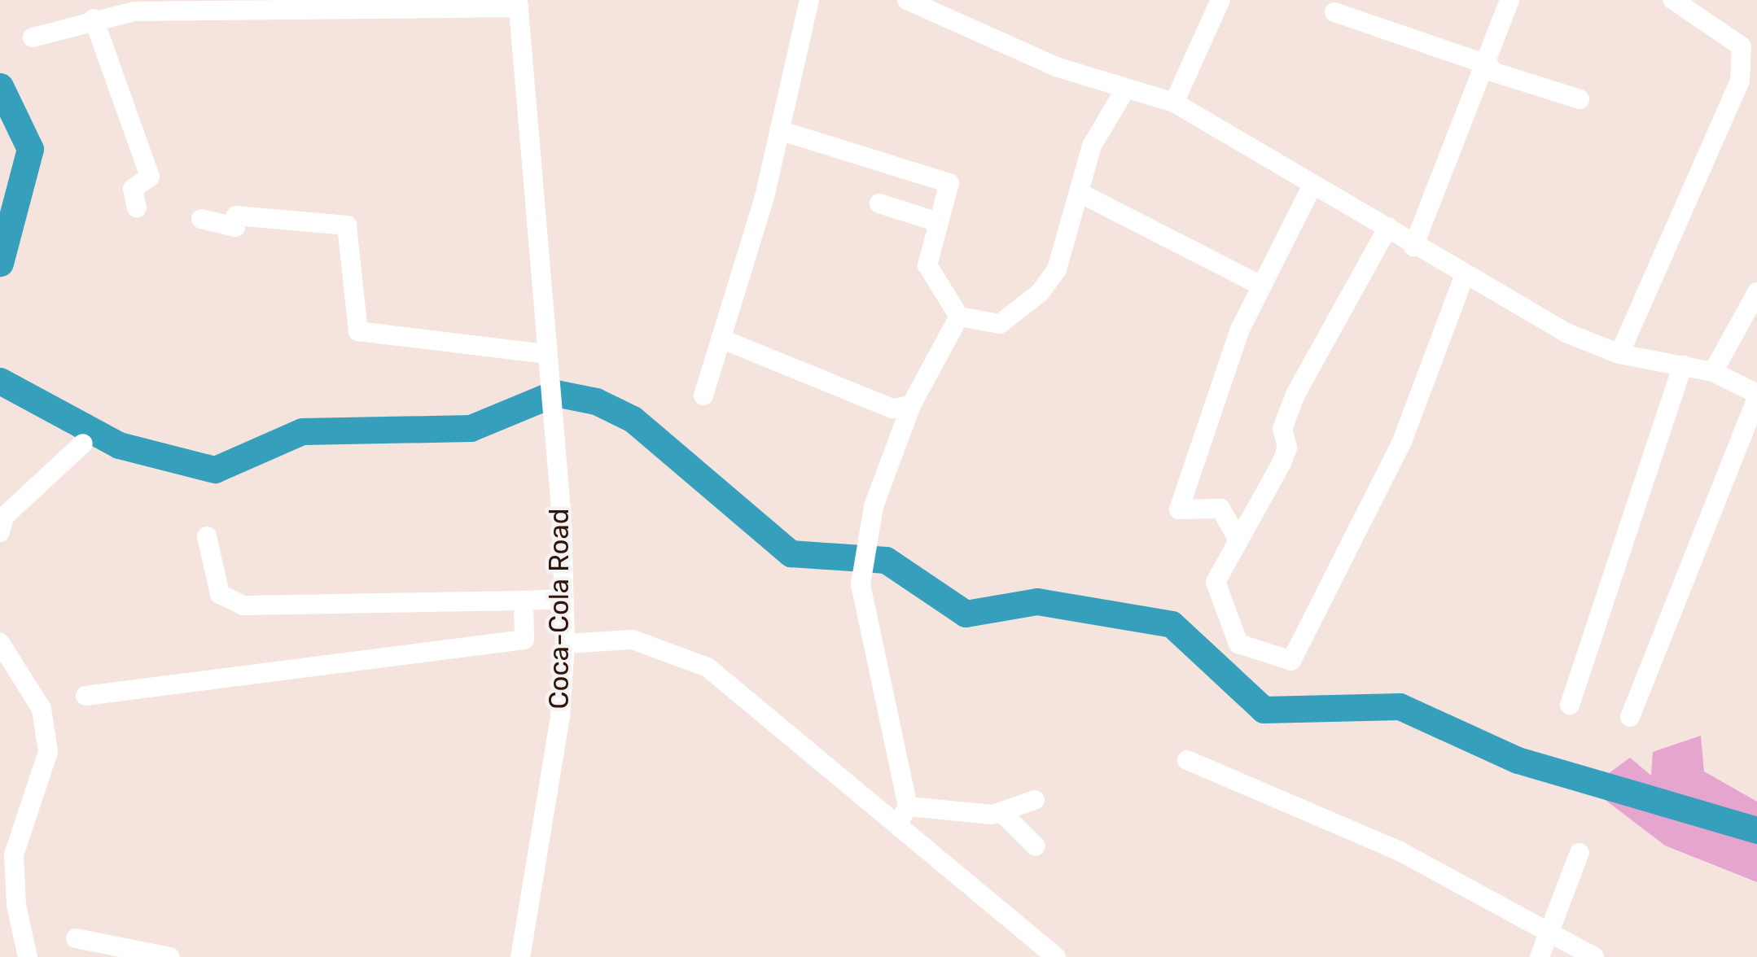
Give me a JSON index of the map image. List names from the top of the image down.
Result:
{
  "streets": {
    "street": ["Coca-Cola Road"]
  }
}
